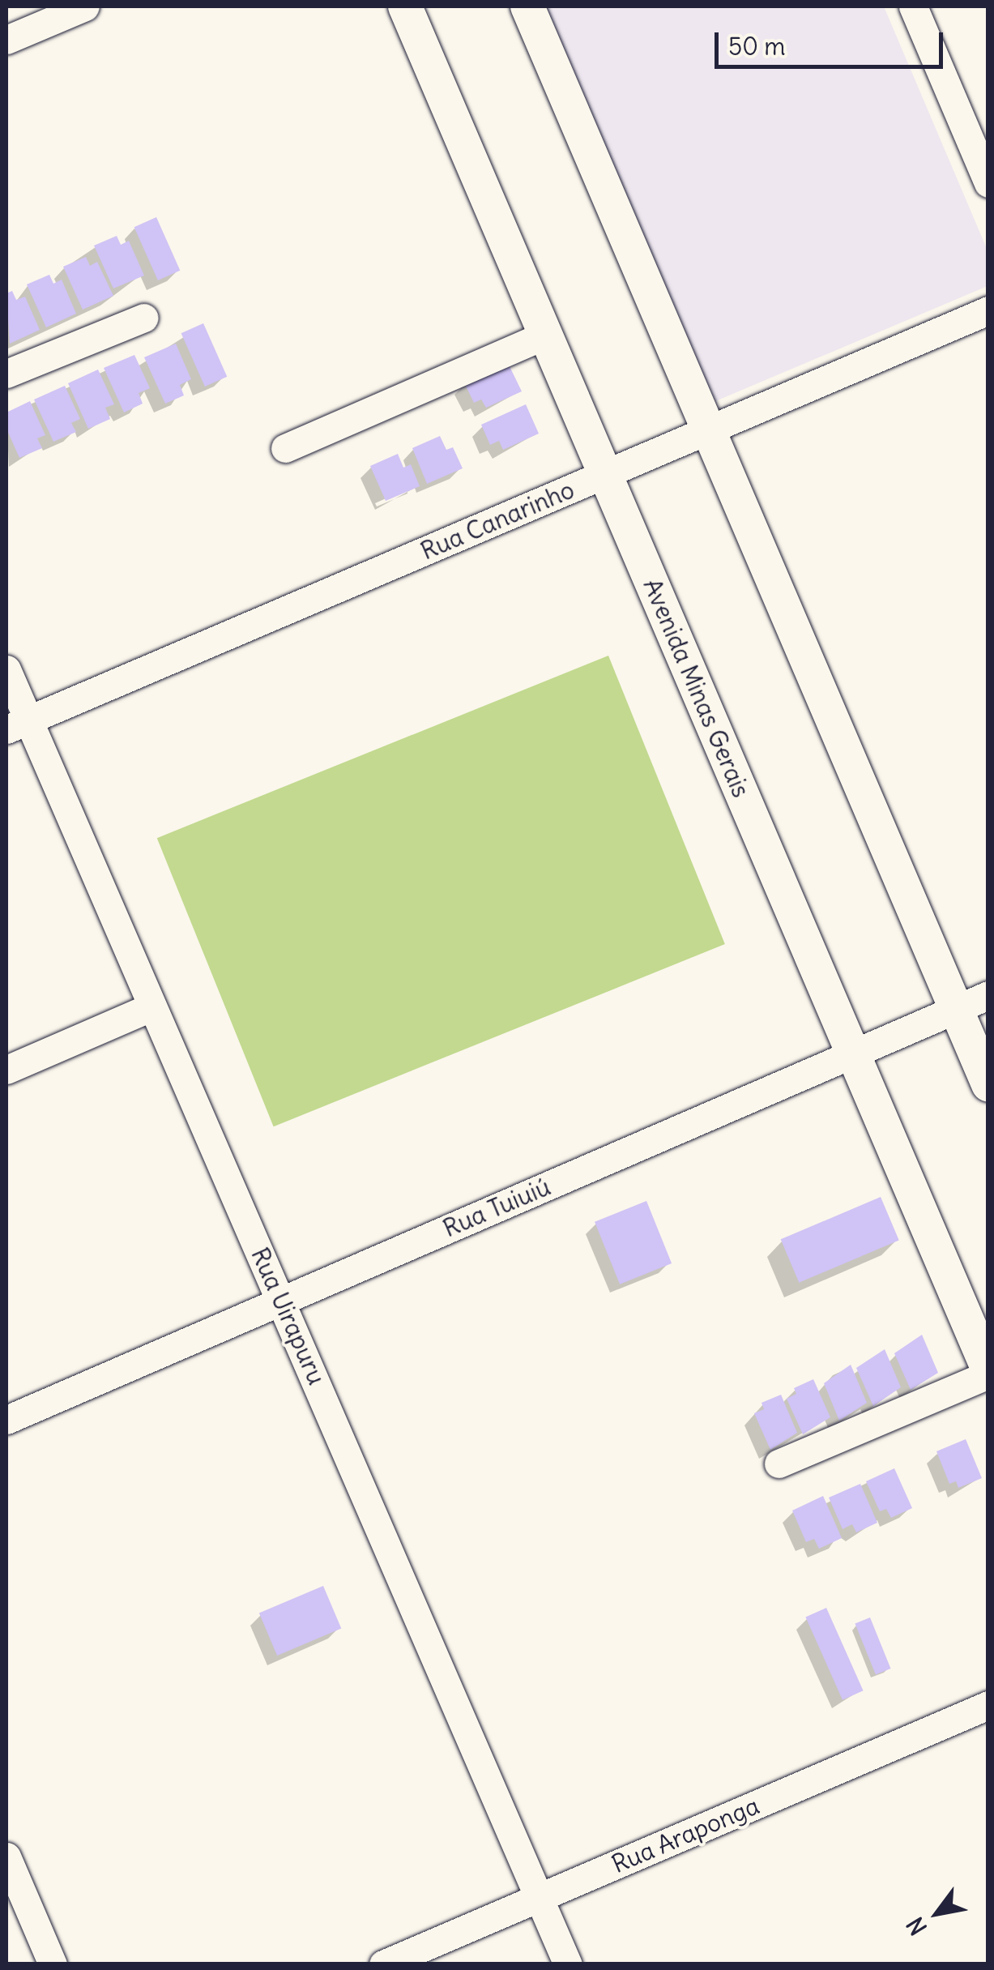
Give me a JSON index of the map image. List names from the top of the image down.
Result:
{
  "streets": {
    "street": [
      "Rua Canarinho",
      "Avenida Minas Gerais",
      "Rua Tuiuiú",
      "Rua Uirapuru",
      "Rua Araponga"
    ]
  },
  "crossings": [
    ["Rua Canarinho", "Avenida Minas Gerais"],
    ["Rua Canarinho", "Rua Uirapuru"],
    ["Avenida Minas Gerais", "Rua Tuiuiú"],
    ["Rua Tuiuiú", "Rua Uirapuru"],
    ["Rua Uirapuru", "Rua Araponga"]
  ],
  "scale_bar": "50 m",
  "north": "bottom left"
}
